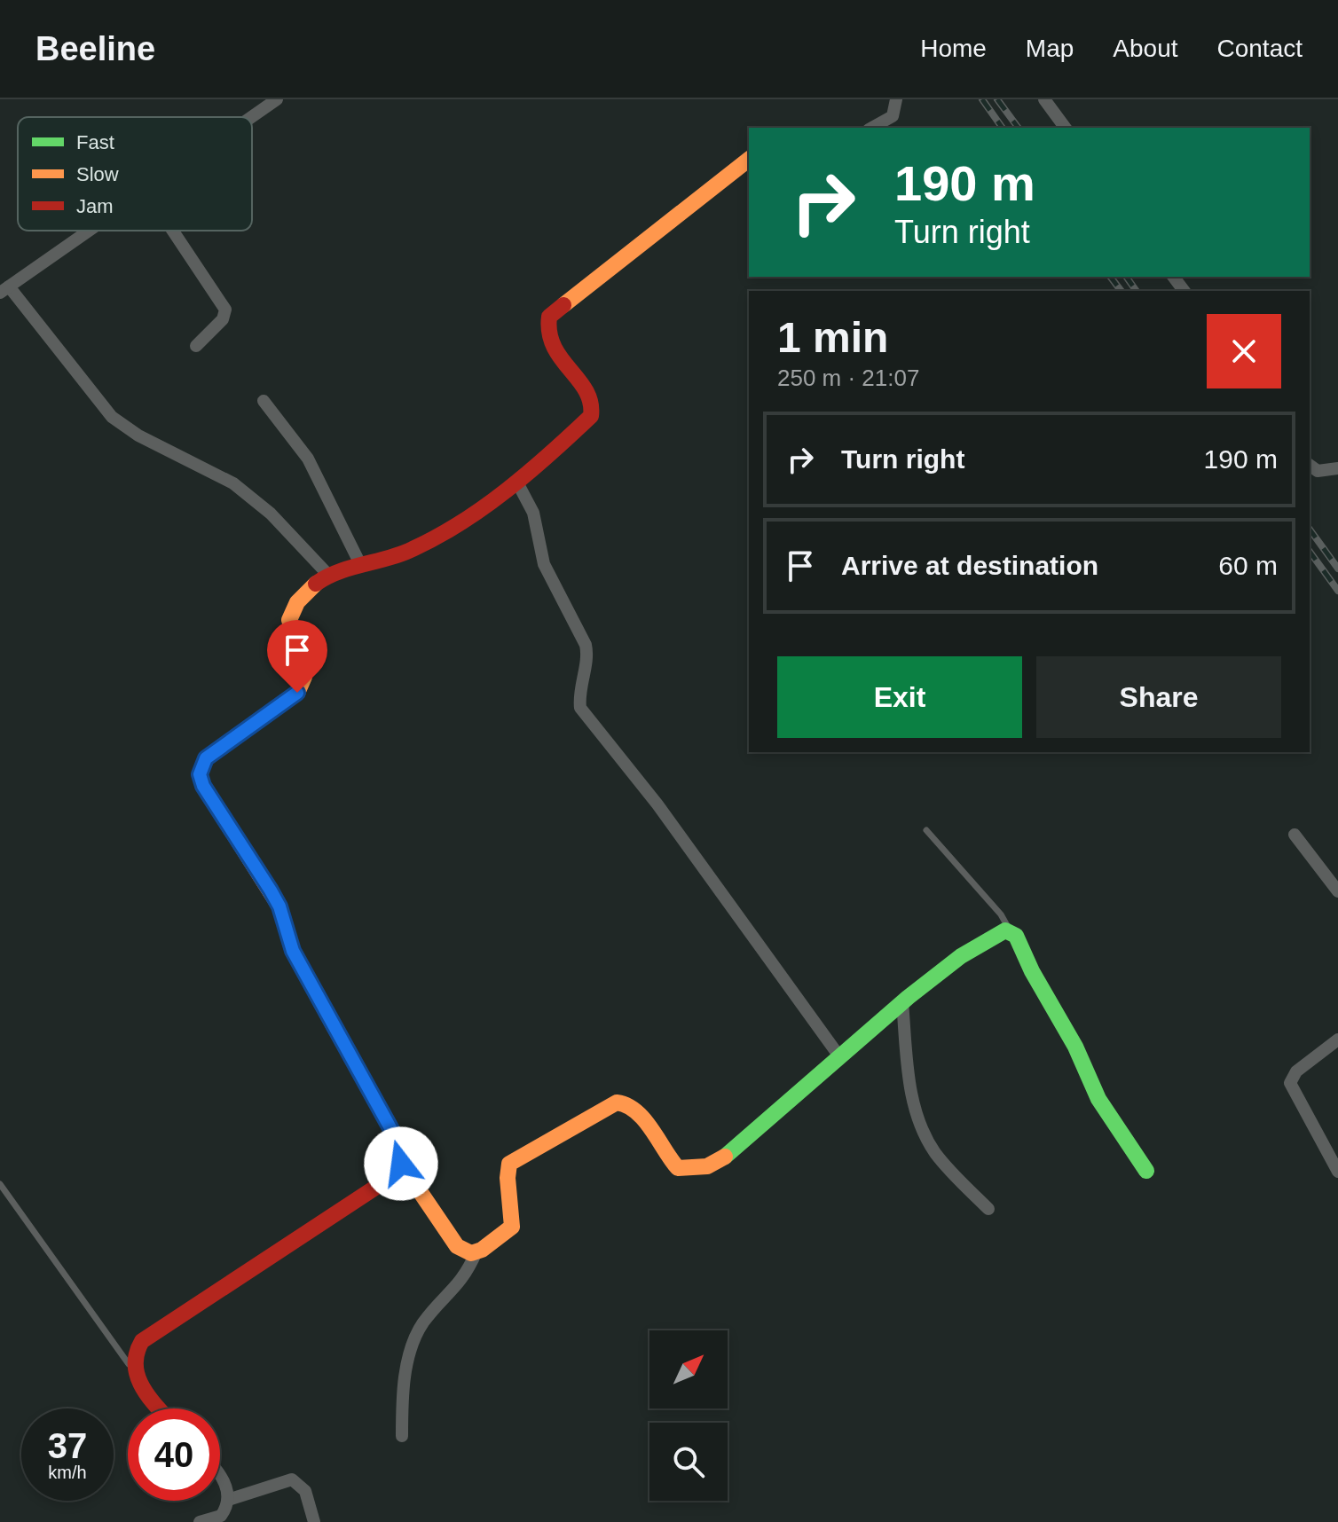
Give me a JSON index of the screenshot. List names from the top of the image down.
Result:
{
  "legend": ["Fast", "Slow", "Jam"],
  "north": "top right",
  "page": {
    "header": "Beeline",
    "nav": [
      "Home",
      "Map",
      "About",
      "Contact"
    ],
    "turn": ["190 m", "Turn right"],
    "heading": ["1 min", "250 m · 21:07"],
    "list": [
      {
        "name": "Turn right",
        "value": "190 m"
      },
      {
        "name": "Arrive at destination",
        "value": "60 m"
      }
    ],
    "buttons": ["Exit", "Share"],
    "speed": "37 km/h",
    "limit": "40"
  }
}
